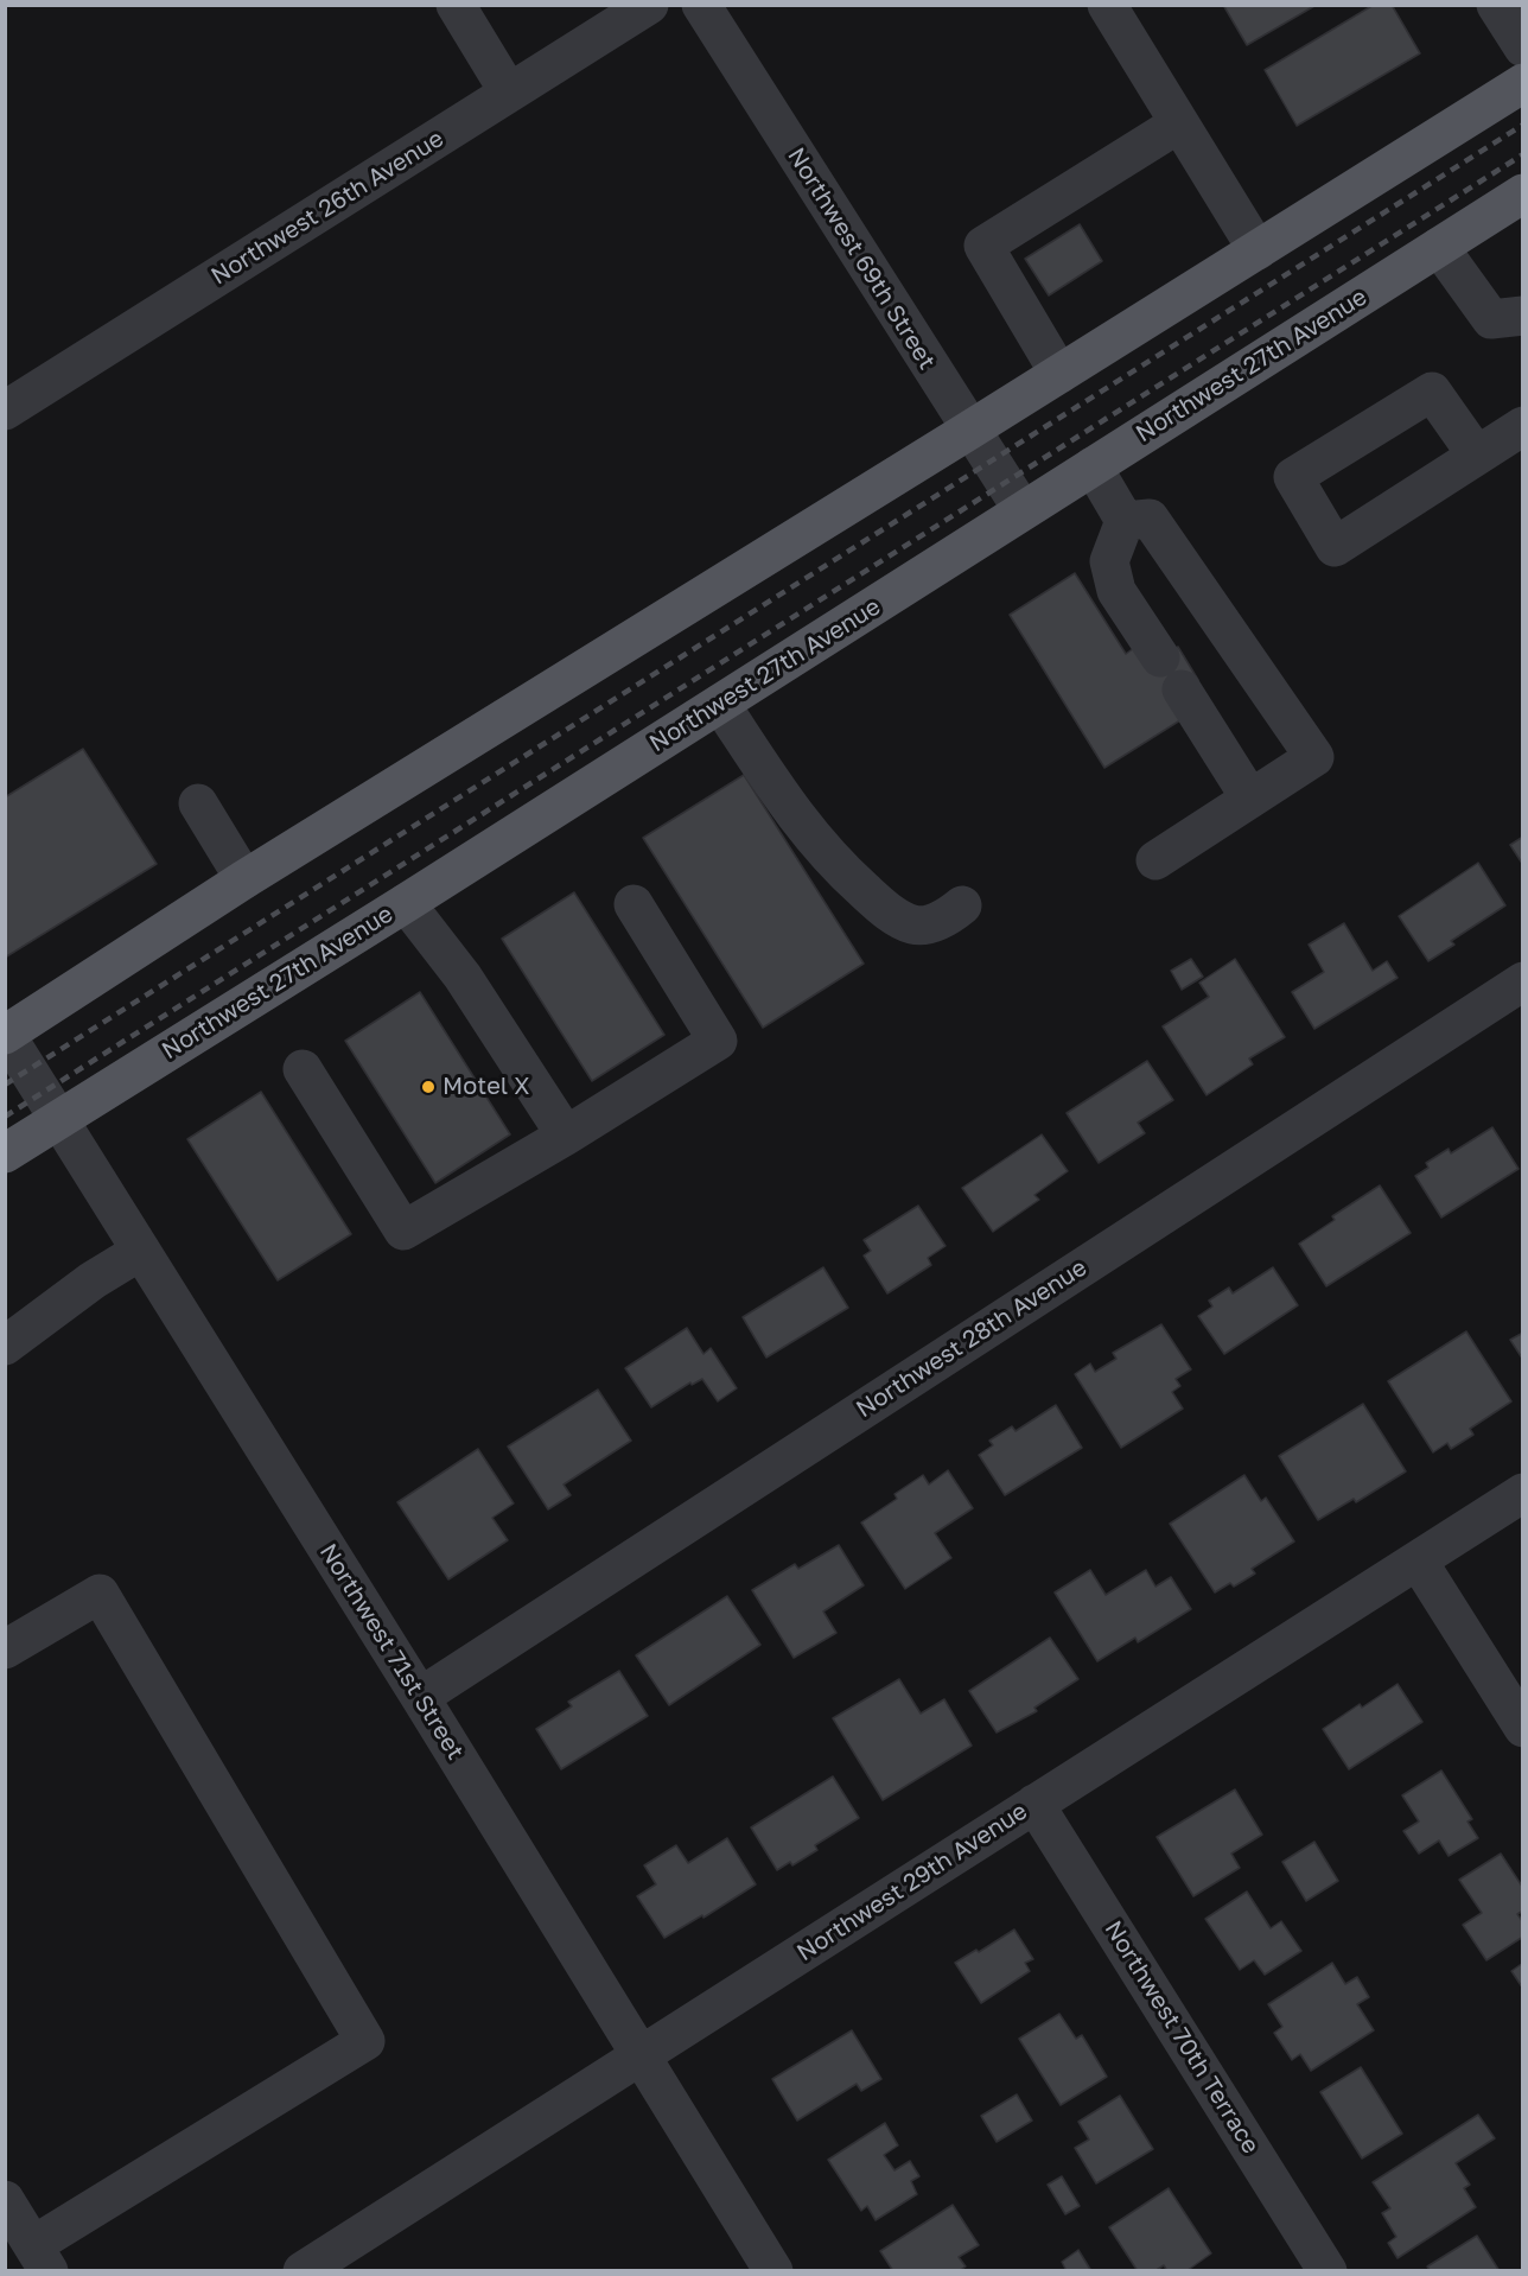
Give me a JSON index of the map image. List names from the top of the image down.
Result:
{
  "streets": {
    "main road": ["Northwest 27th Avenue"],
    "street": [
      "Northwest 26th Avenue",
      "Northwest 69th Street",
      "Northwest 28th Avenue",
      "Northwest 71st Street",
      "Northwest 29th Avenue",
      "Northwest 70th Terrace"
    ]
  },
  "crossings": [
    ["Northwest 69th Street", "Northwest 27th Avenue"],
    ["Northwest 27th Avenue", "Northwest 71st Street"],
    ["Northwest 28th Avenue", "Northwest 71st Street"],
    ["Northwest 71st Street", "Northwest 29th Avenue"],
    ["Northwest 29th Avenue", "Northwest 70th Terrace"]
  ],
  "places": ["Motel X"]
}
